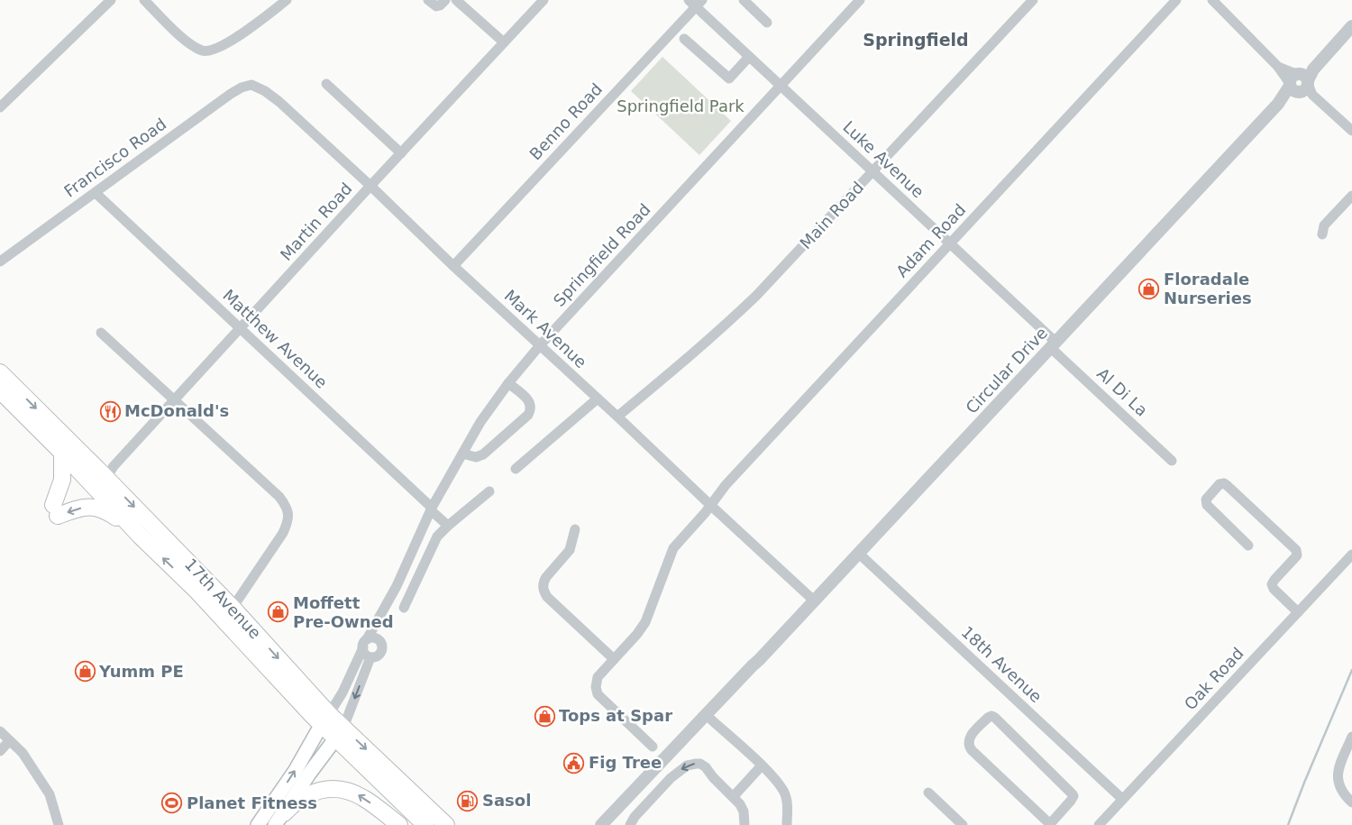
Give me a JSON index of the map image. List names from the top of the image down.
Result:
{
  "streets": {
    "main road": ["17th Avenue"],
    "street": [
      "Benno Road",
      "Francisco Road",
      "Luke Avenue",
      "Main Road",
      "Martin Road",
      "Adam Road",
      "Springfield Road",
      "Mark Avenue",
      "Matthew Avenue",
      "Circular Drive",
      "Al Di La",
      "18th Avenue",
      "Oak Road"
    ]
  },
  "crossings": [
    ["Benno Road", "Luke Avenue"],
    ["Benno Road", "Mark Avenue"],
    ["Francisco Road", "Mark Avenue"],
    ["Francisco Road", "Matthew Avenue"],
    ["Luke Avenue", "Main Road"],
    ["Luke Avenue", "Adam Road"],
    ["Luke Avenue", "Springfield Road"],
    ["Luke Avenue", "Circular Drive"],
    ["Luke Avenue", "Al Di La"],
    ["Main Road", "Mark Avenue"],
    ["Martin Road", "Mark Avenue"],
    ["Martin Road", "Matthew Avenue"],
    ["Martin Road", "17th Avenue"],
    ["Adam Road", "Mark Avenue"],
    ["Springfield Road", "Mark Avenue"],
    ["Springfield Road", "Matthew Avenue"],
    ["Springfield Road", "17th Avenue"],
    ["Mark Avenue", "Circular Drive"],
    ["Circular Drive", "Al Di La"],
    ["Circular Drive", "18th Avenue"],
    ["18th Avenue", "Oak Road"]
  ],
  "districts": ["Springfield"],
  "parks": ["Springfield Park"],
  "places": {
    "shop": [
      "Floradale Nurseries",
      "Moffett Pre-Owned",
      "Yumm PE",
      "Tops at Spar"
    ],
    "restaurant": ["McDonald's"],
    "public building": ["Fig Tree"],
    "fuel station": ["Sasol"],
    "sports": ["Planet Fitness"]
  }
}
